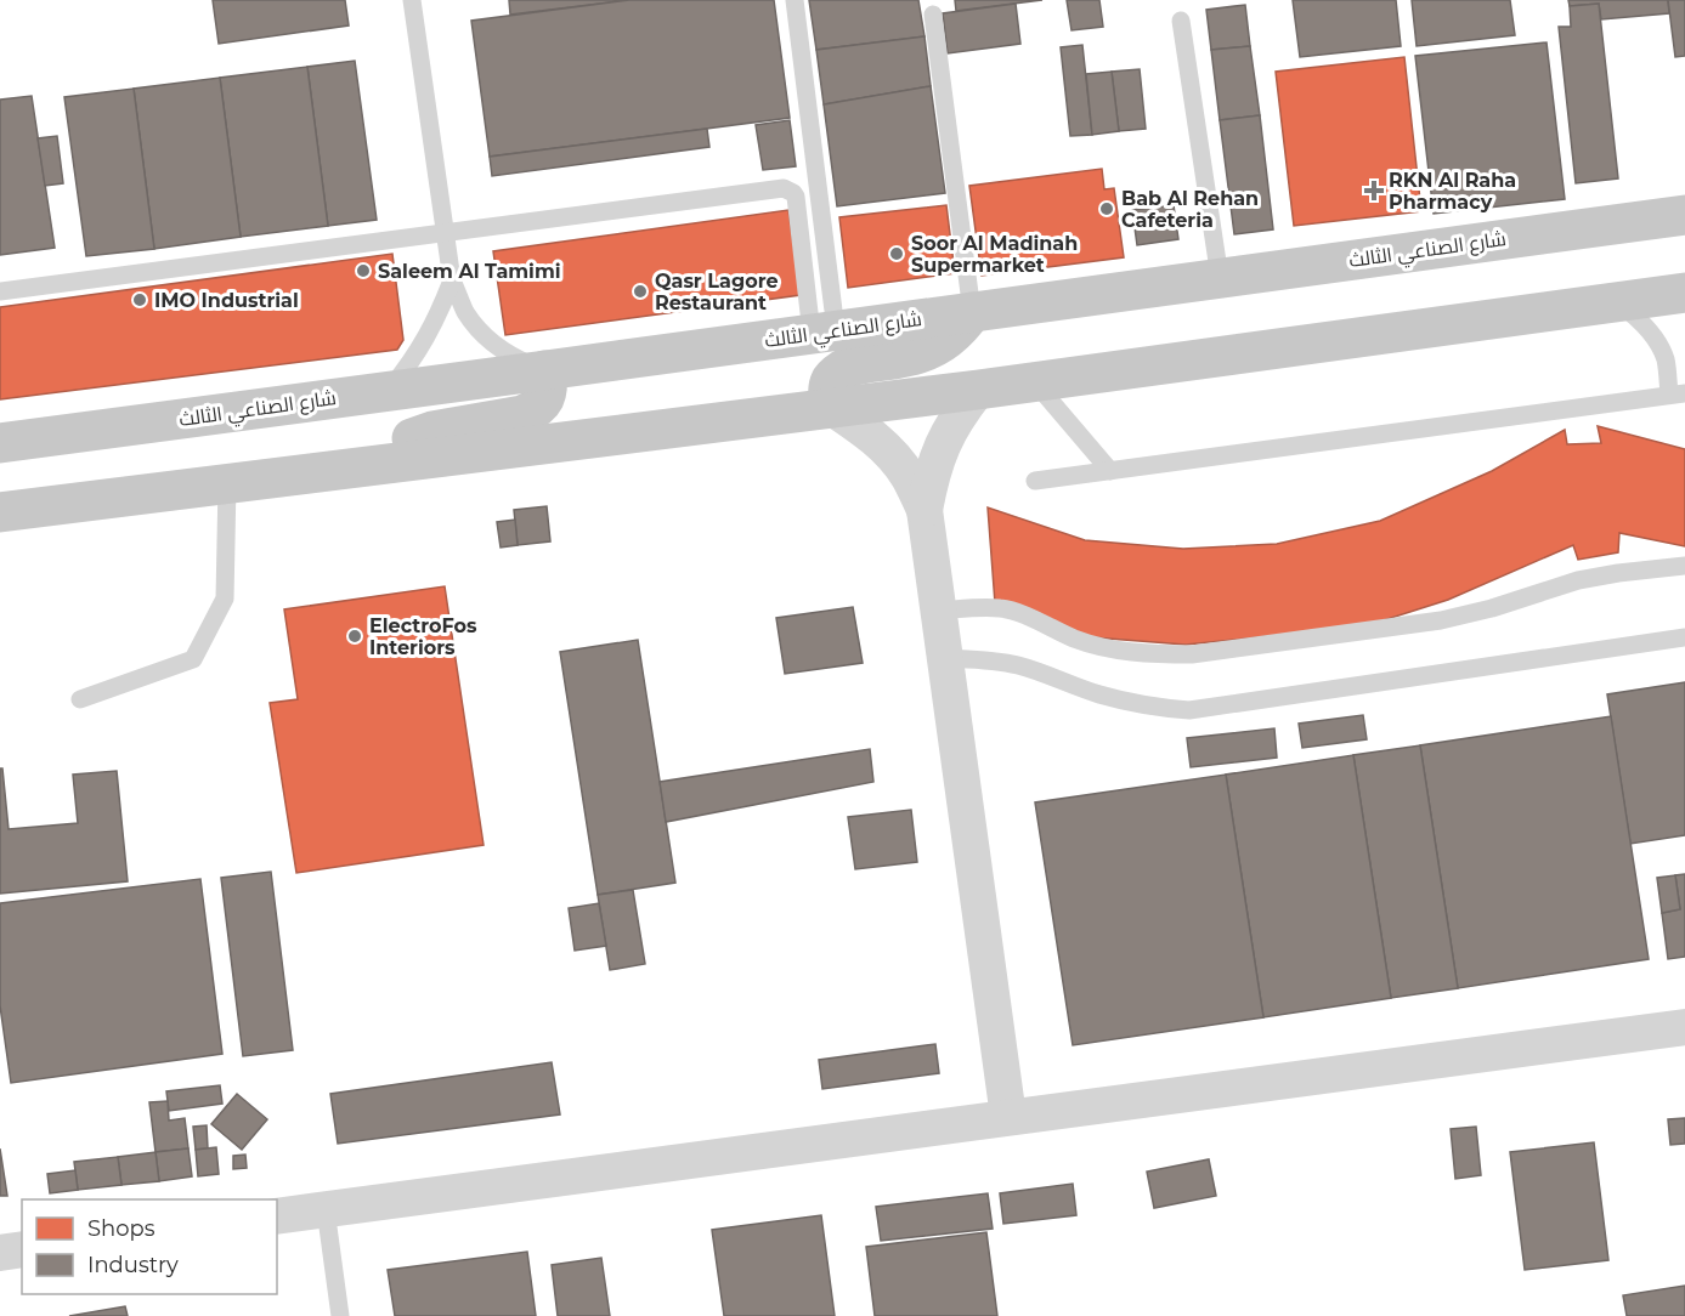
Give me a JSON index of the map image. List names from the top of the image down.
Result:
{
  "streets": {
    "main road": ["شارع الصناعي الثالث"]
  },
  "places": {
    "health": ["RKN Al Raha Pharmacy"],
    "other": [
      "Bab Al Rehan Cafeteria",
      "Soor Al Madinah Supermarket",
      "Saleem Al Tamimi",
      "Qasr Lagore Restaurant",
      "IMO Industrial",
      "ElectroFos Interiors"
    ]
  },
  "legend": ["Shops", "Industry"]
}
